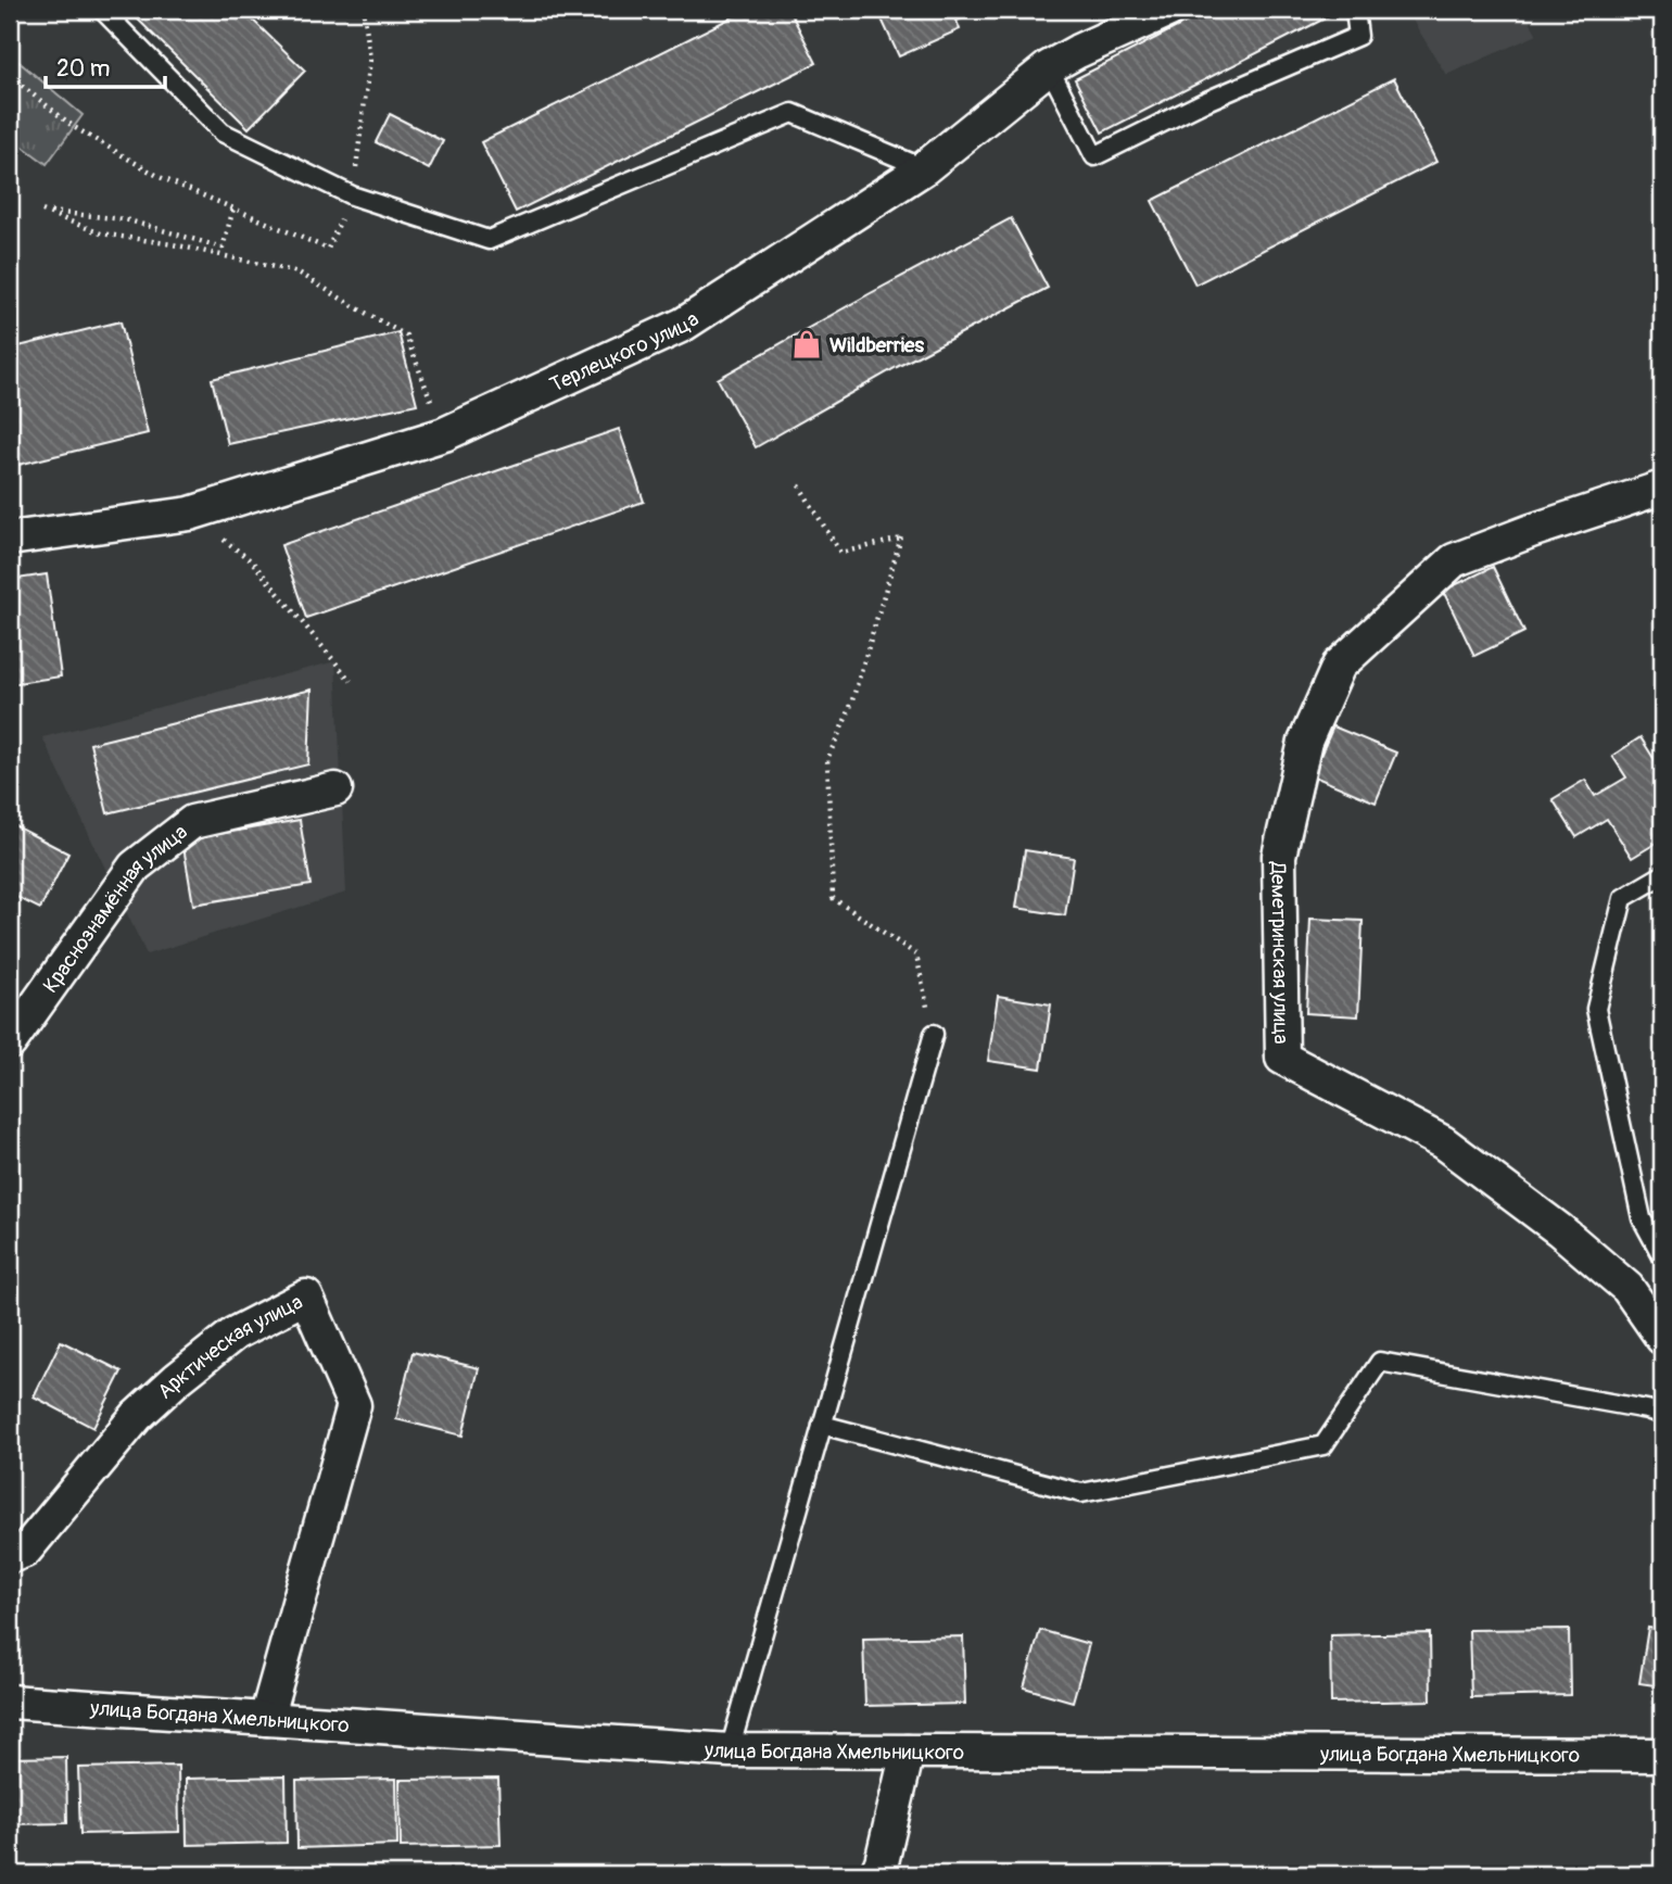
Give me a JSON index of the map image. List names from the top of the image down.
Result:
{
  "streets": {
    "street": [
      "Терлецкого улица",
      "Краснознамённая улица",
      "Деметринская улица",
      "Арктическая улица",
      "улица Богдана Хмельницкого"
    ]
  },
  "crossings": [
    ["Арктическая улица", "улица Богдана Хмельницкого"]
  ],
  "places": {
    "shop": ["Wildberries"]
  },
  "scale_bar": "20 m"
}
